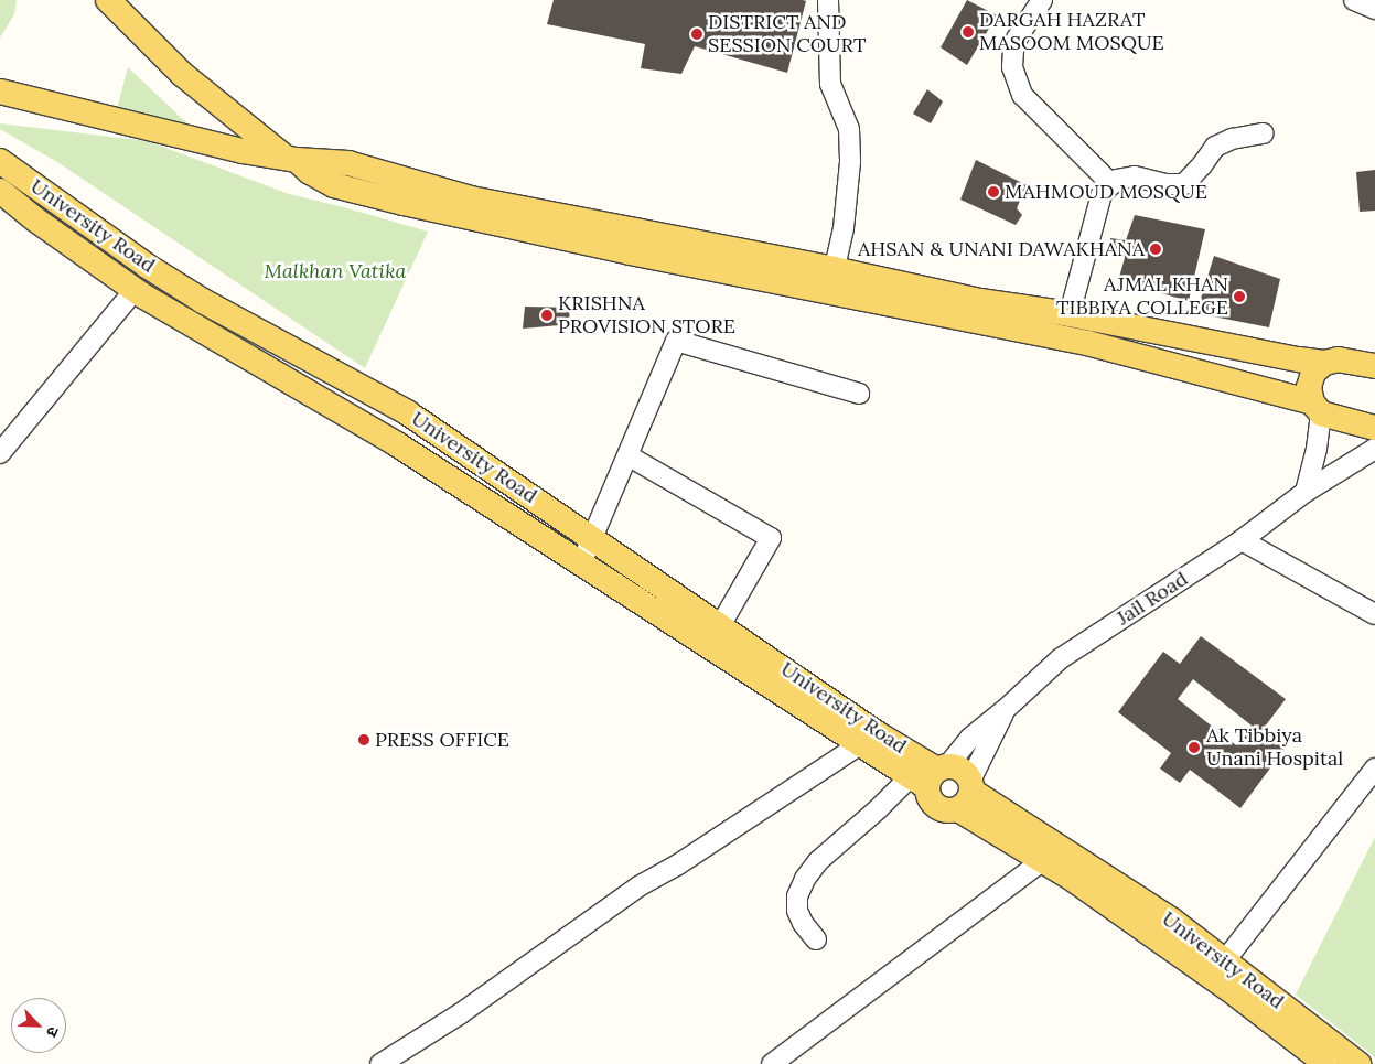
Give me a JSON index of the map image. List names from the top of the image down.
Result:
{
  "streets": {
    "main road": ["University Road"],
    "street": ["Jail Road"]
  },
  "crossings": [
    ["University Road", "Jail Road"]
  ],
  "parks": ["Malkhan Vatika"],
  "places": [
    "DARGAH HAZRAT MASOOM MOSQUE",
    "DISTRICT AND SESSION COURT",
    "MAHMOUD MOSQUE",
    "AHSAN & UNANI DAWAKHANA",
    "AJMAL KHAN TIBBIYA COLLEGE",
    "KRISHNA PROVISION STORE",
    "PRESS OFFICE",
    "Ak Tibbiya Unani Hospital"
  ],
  "north": "bottom right"
}
